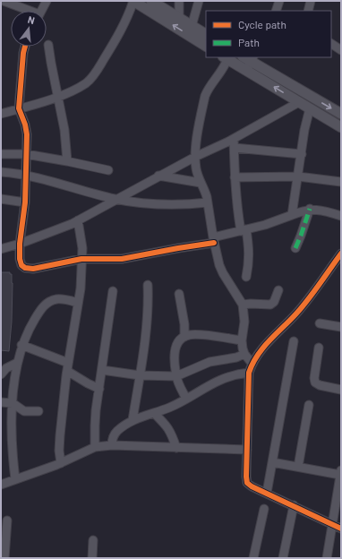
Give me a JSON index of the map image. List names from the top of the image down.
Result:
{
  "legend": ["Cycle path", "Path"],
  "north": "top"
}
